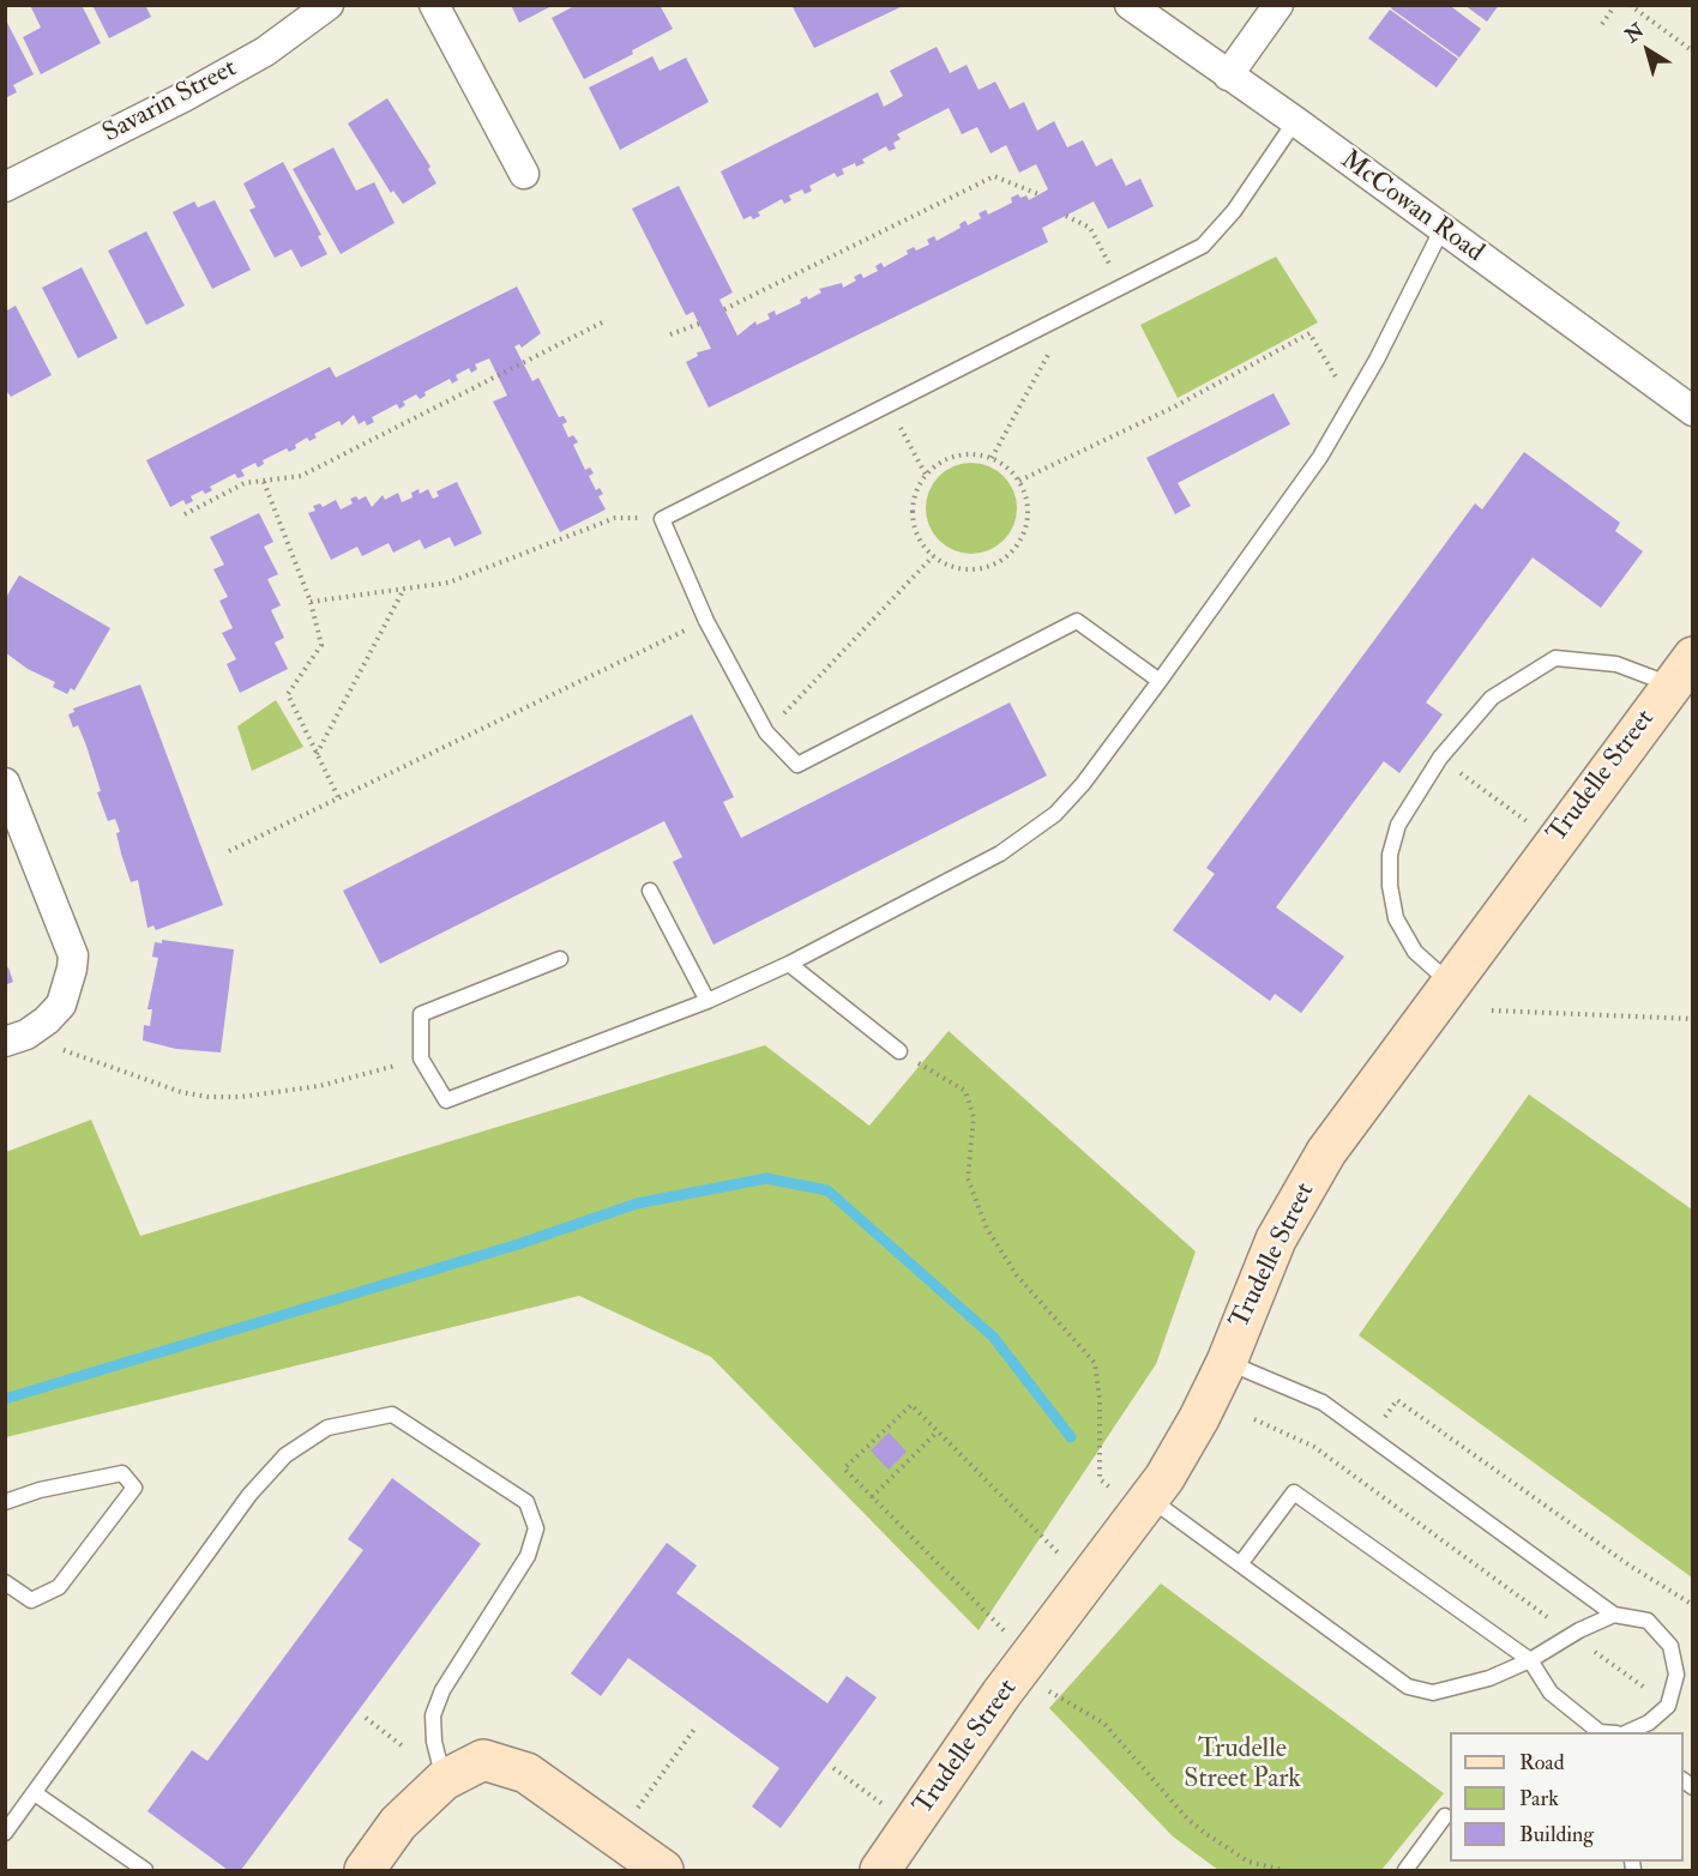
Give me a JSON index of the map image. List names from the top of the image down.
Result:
{
  "streets": {
    "street": ["Savarin Street", "McCowan Road", "Trudelle Street"]
  },
  "parks": ["Trudelle Street Park"],
  "legend": ["Road", "Park", "Building"],
  "north": "top left"
}
